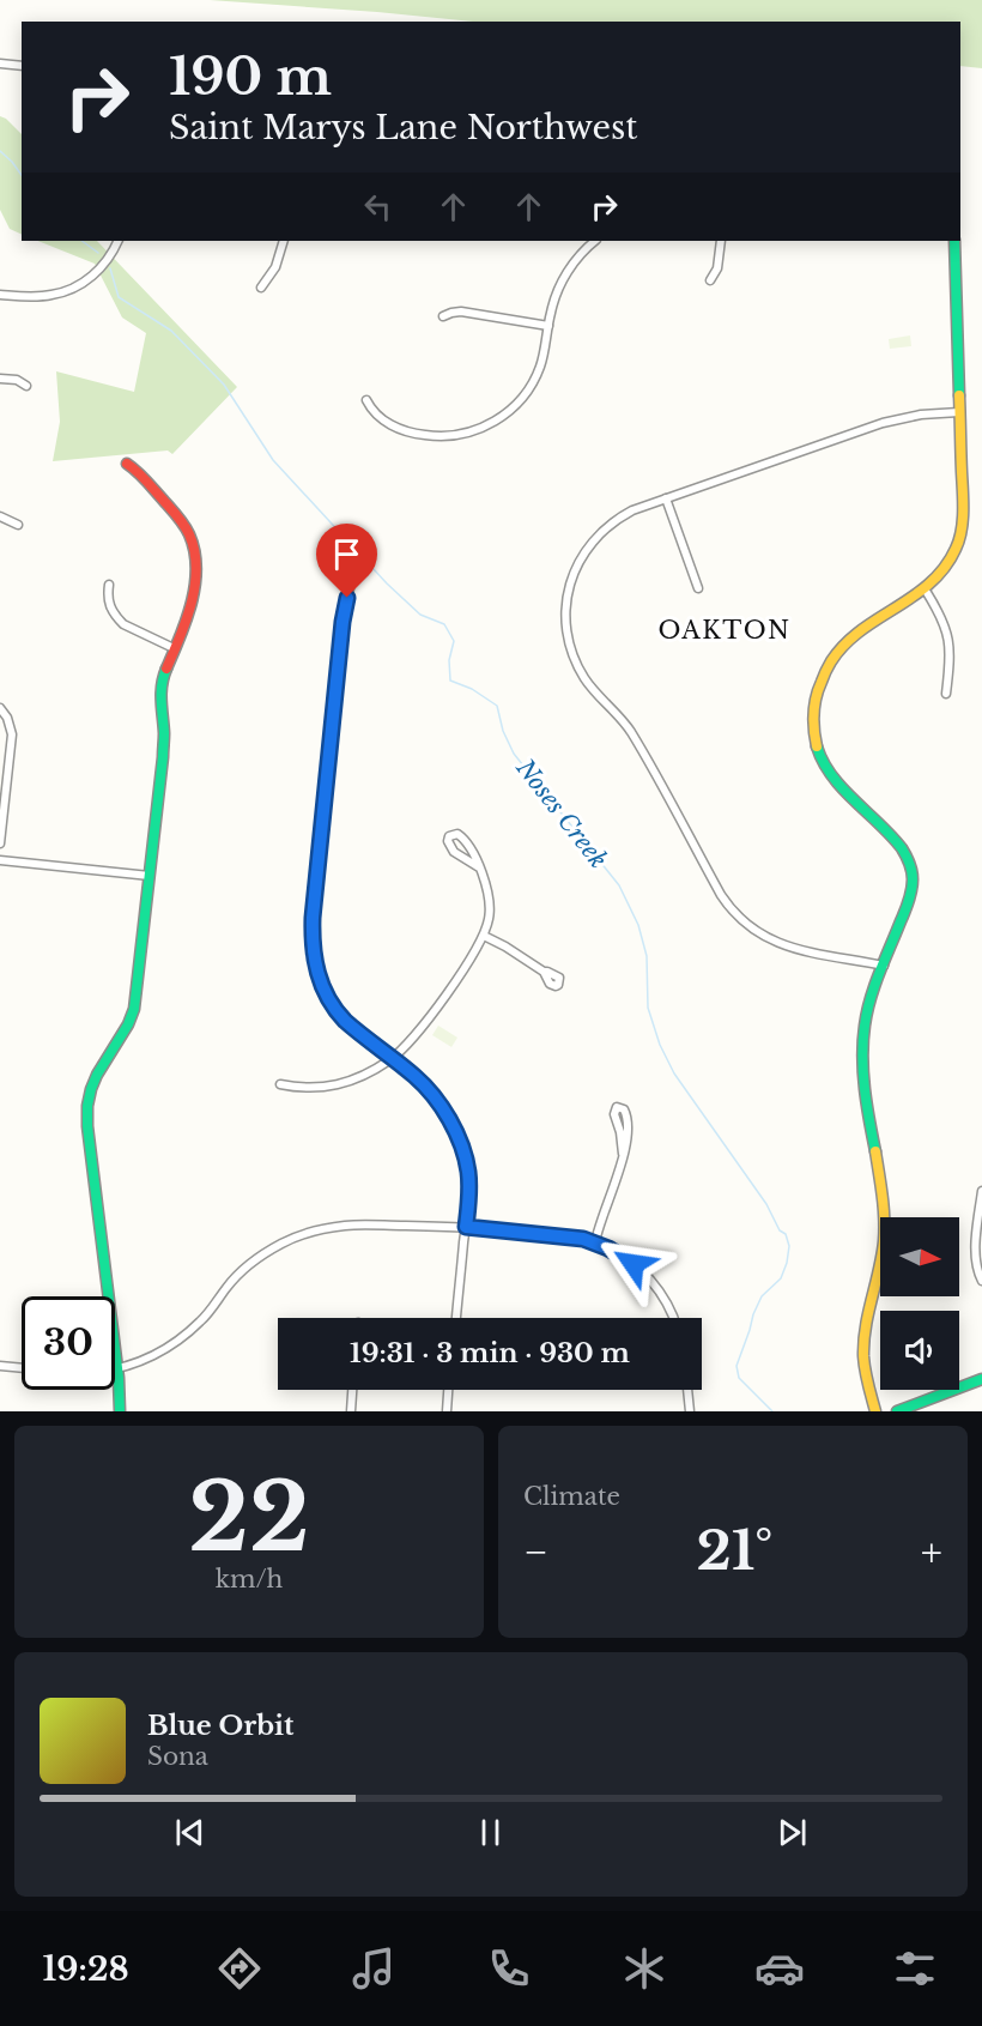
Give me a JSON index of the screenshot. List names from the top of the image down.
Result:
{
  "districts": ["OAKTON"],
  "water": ["Noses Creek"],
  "north": "right",
  "page": {
    "turn": ["190 m", "Saint Marys Lane Northwest"],
    "limit": "30",
    "trip": "19:31 · 3 min · 930 m",
    "tile": [
      ["22", "km/h"],
      "Climate"
    ],
    "heat": ["−", "21°", "+"],
    "song": ["Blue Orbit", "Sona"],
    "tabs": "19:28"
  }
}
